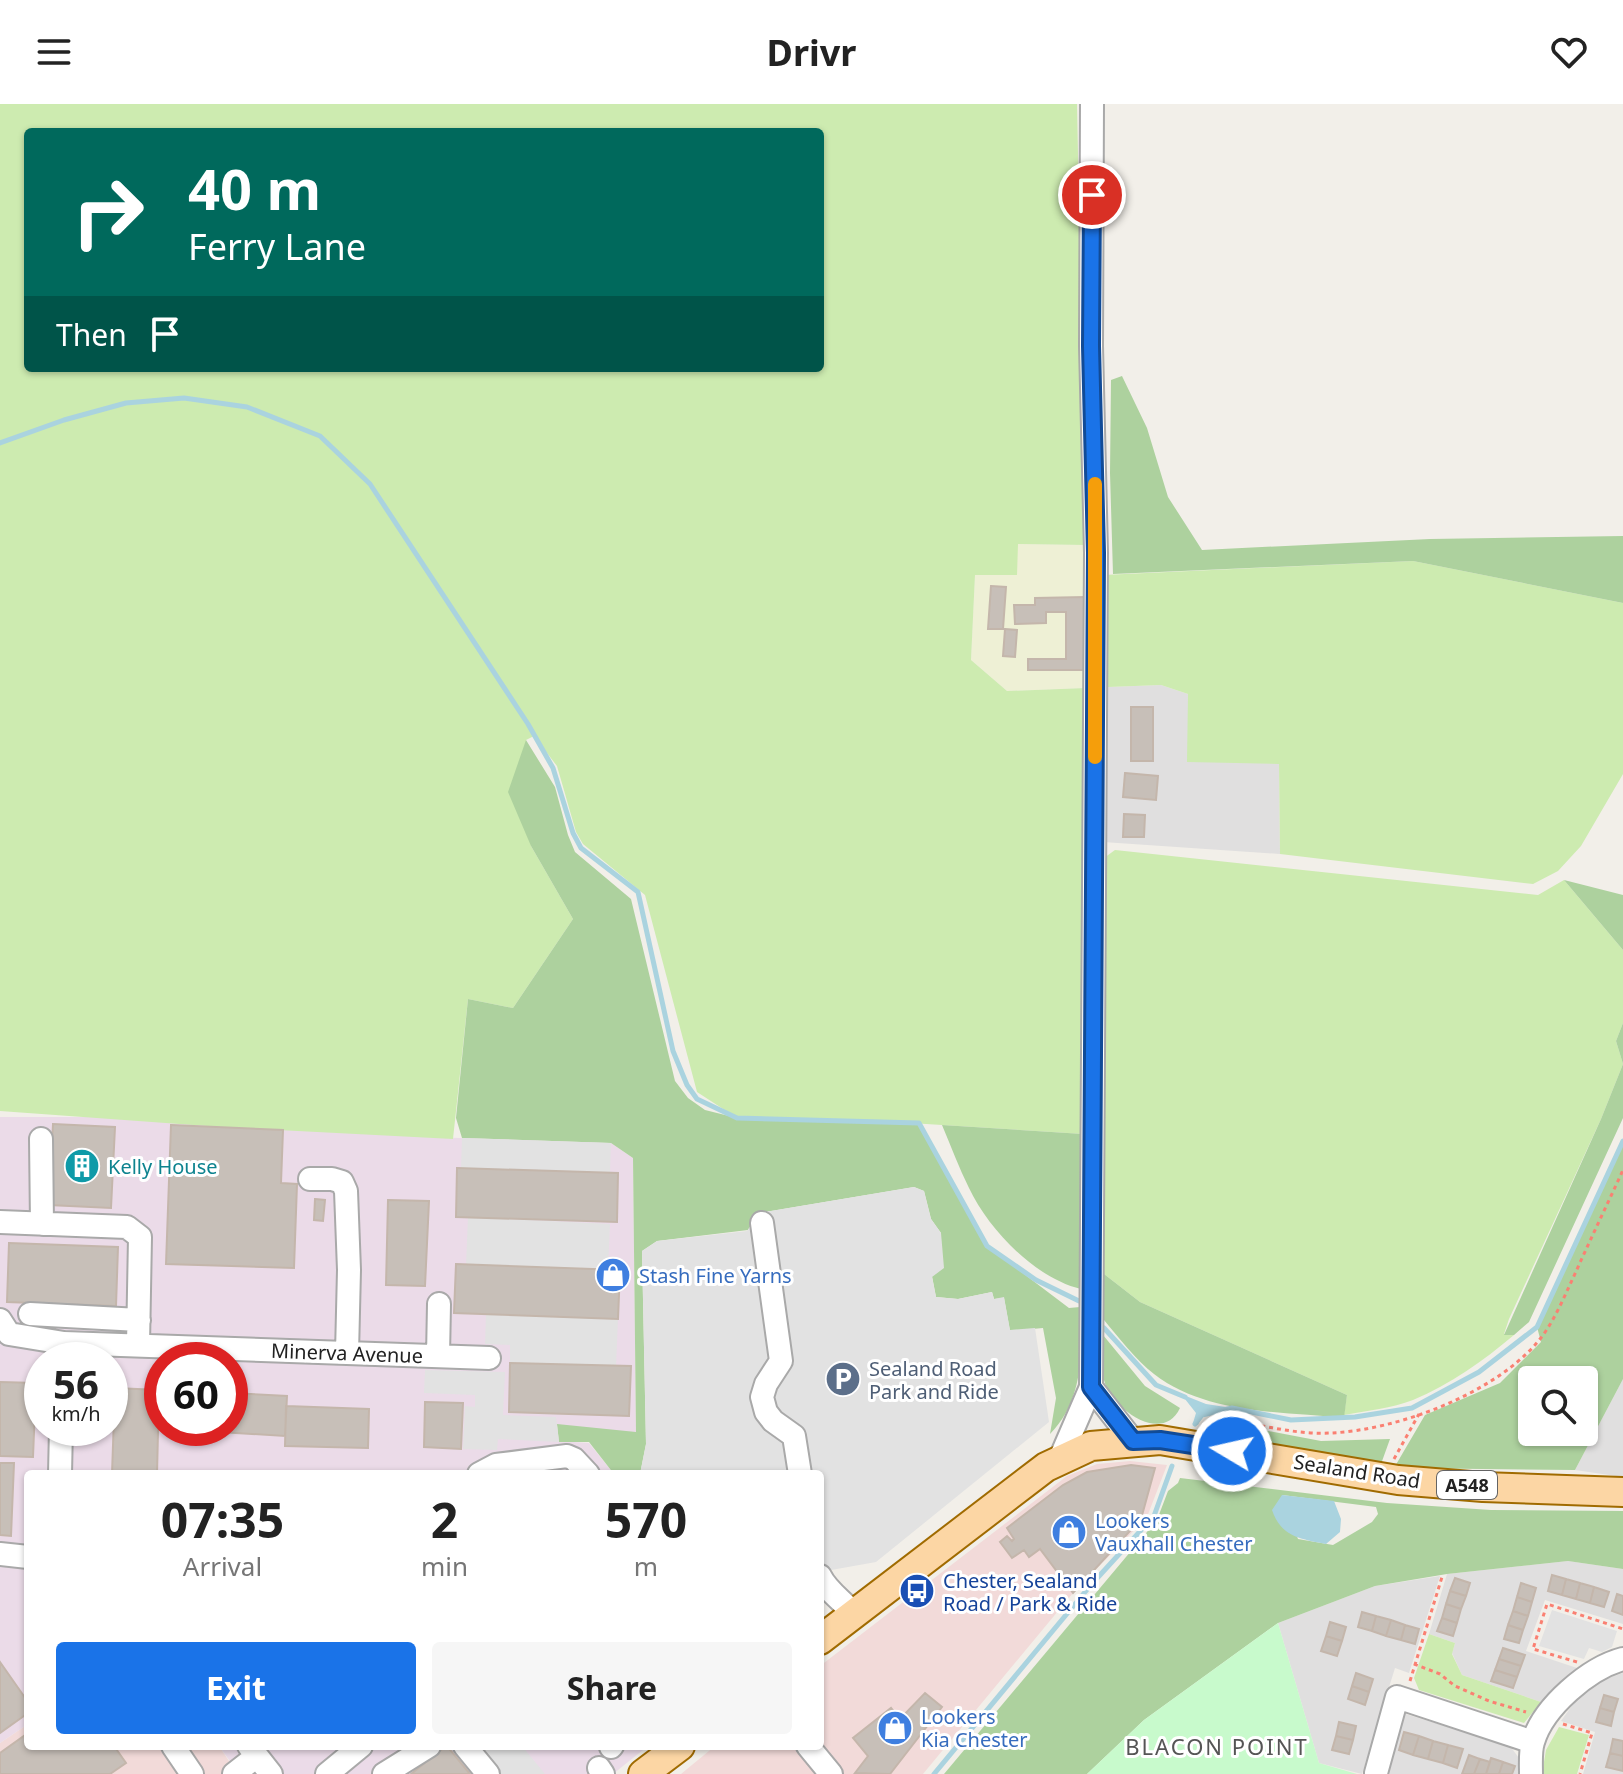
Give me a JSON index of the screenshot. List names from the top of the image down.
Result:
{
  "streets": {
    "main road": ["Sealand Road", "A548"],
    "street": ["Minerva Avenue"]
  },
  "districts": ["BLACON POINT"],
  "places": {
    "building": ["Kelly House"],
    "shop": ["Stash Fine Yarns", "Lookers Vauxhall Chester", "Lookers Kia Chester"],
    "parking": ["Sealand Road Park and Ride"],
    "bus stop": ["Chester, Sealand Road / Park & Ride"]
  },
  "page": {
    "header": "Drivr",
    "turn": ["40 m", "Ferry Lane"],
    "then": "Then",
    "speed": "56 km/h",
    "limit": "60",
    "eta": [
      "07:35",
      "Arrival",
      "2",
      "min",
      "570",
      "m"
    ],
    "buttons": ["Exit", "Share"]
  }
}
